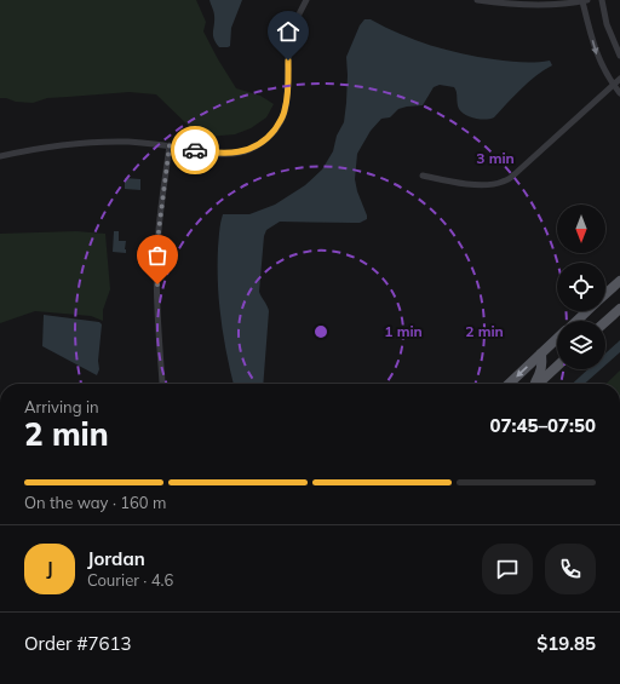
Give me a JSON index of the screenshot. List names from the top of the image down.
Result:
{
  "north": "bottom",
  "page": {
    "heading": ["2 min", "Arriving in", "07:45–07:50"],
    "panel": [
      "Jordan",
      "Courier · 4.6",
      "Order #7613",
      "$19.85"
    ],
    "bar": "On the way · 160 m",
    "round": "J"
  },
  "rings": ["3 min", "1 min", "2 min"]
}
